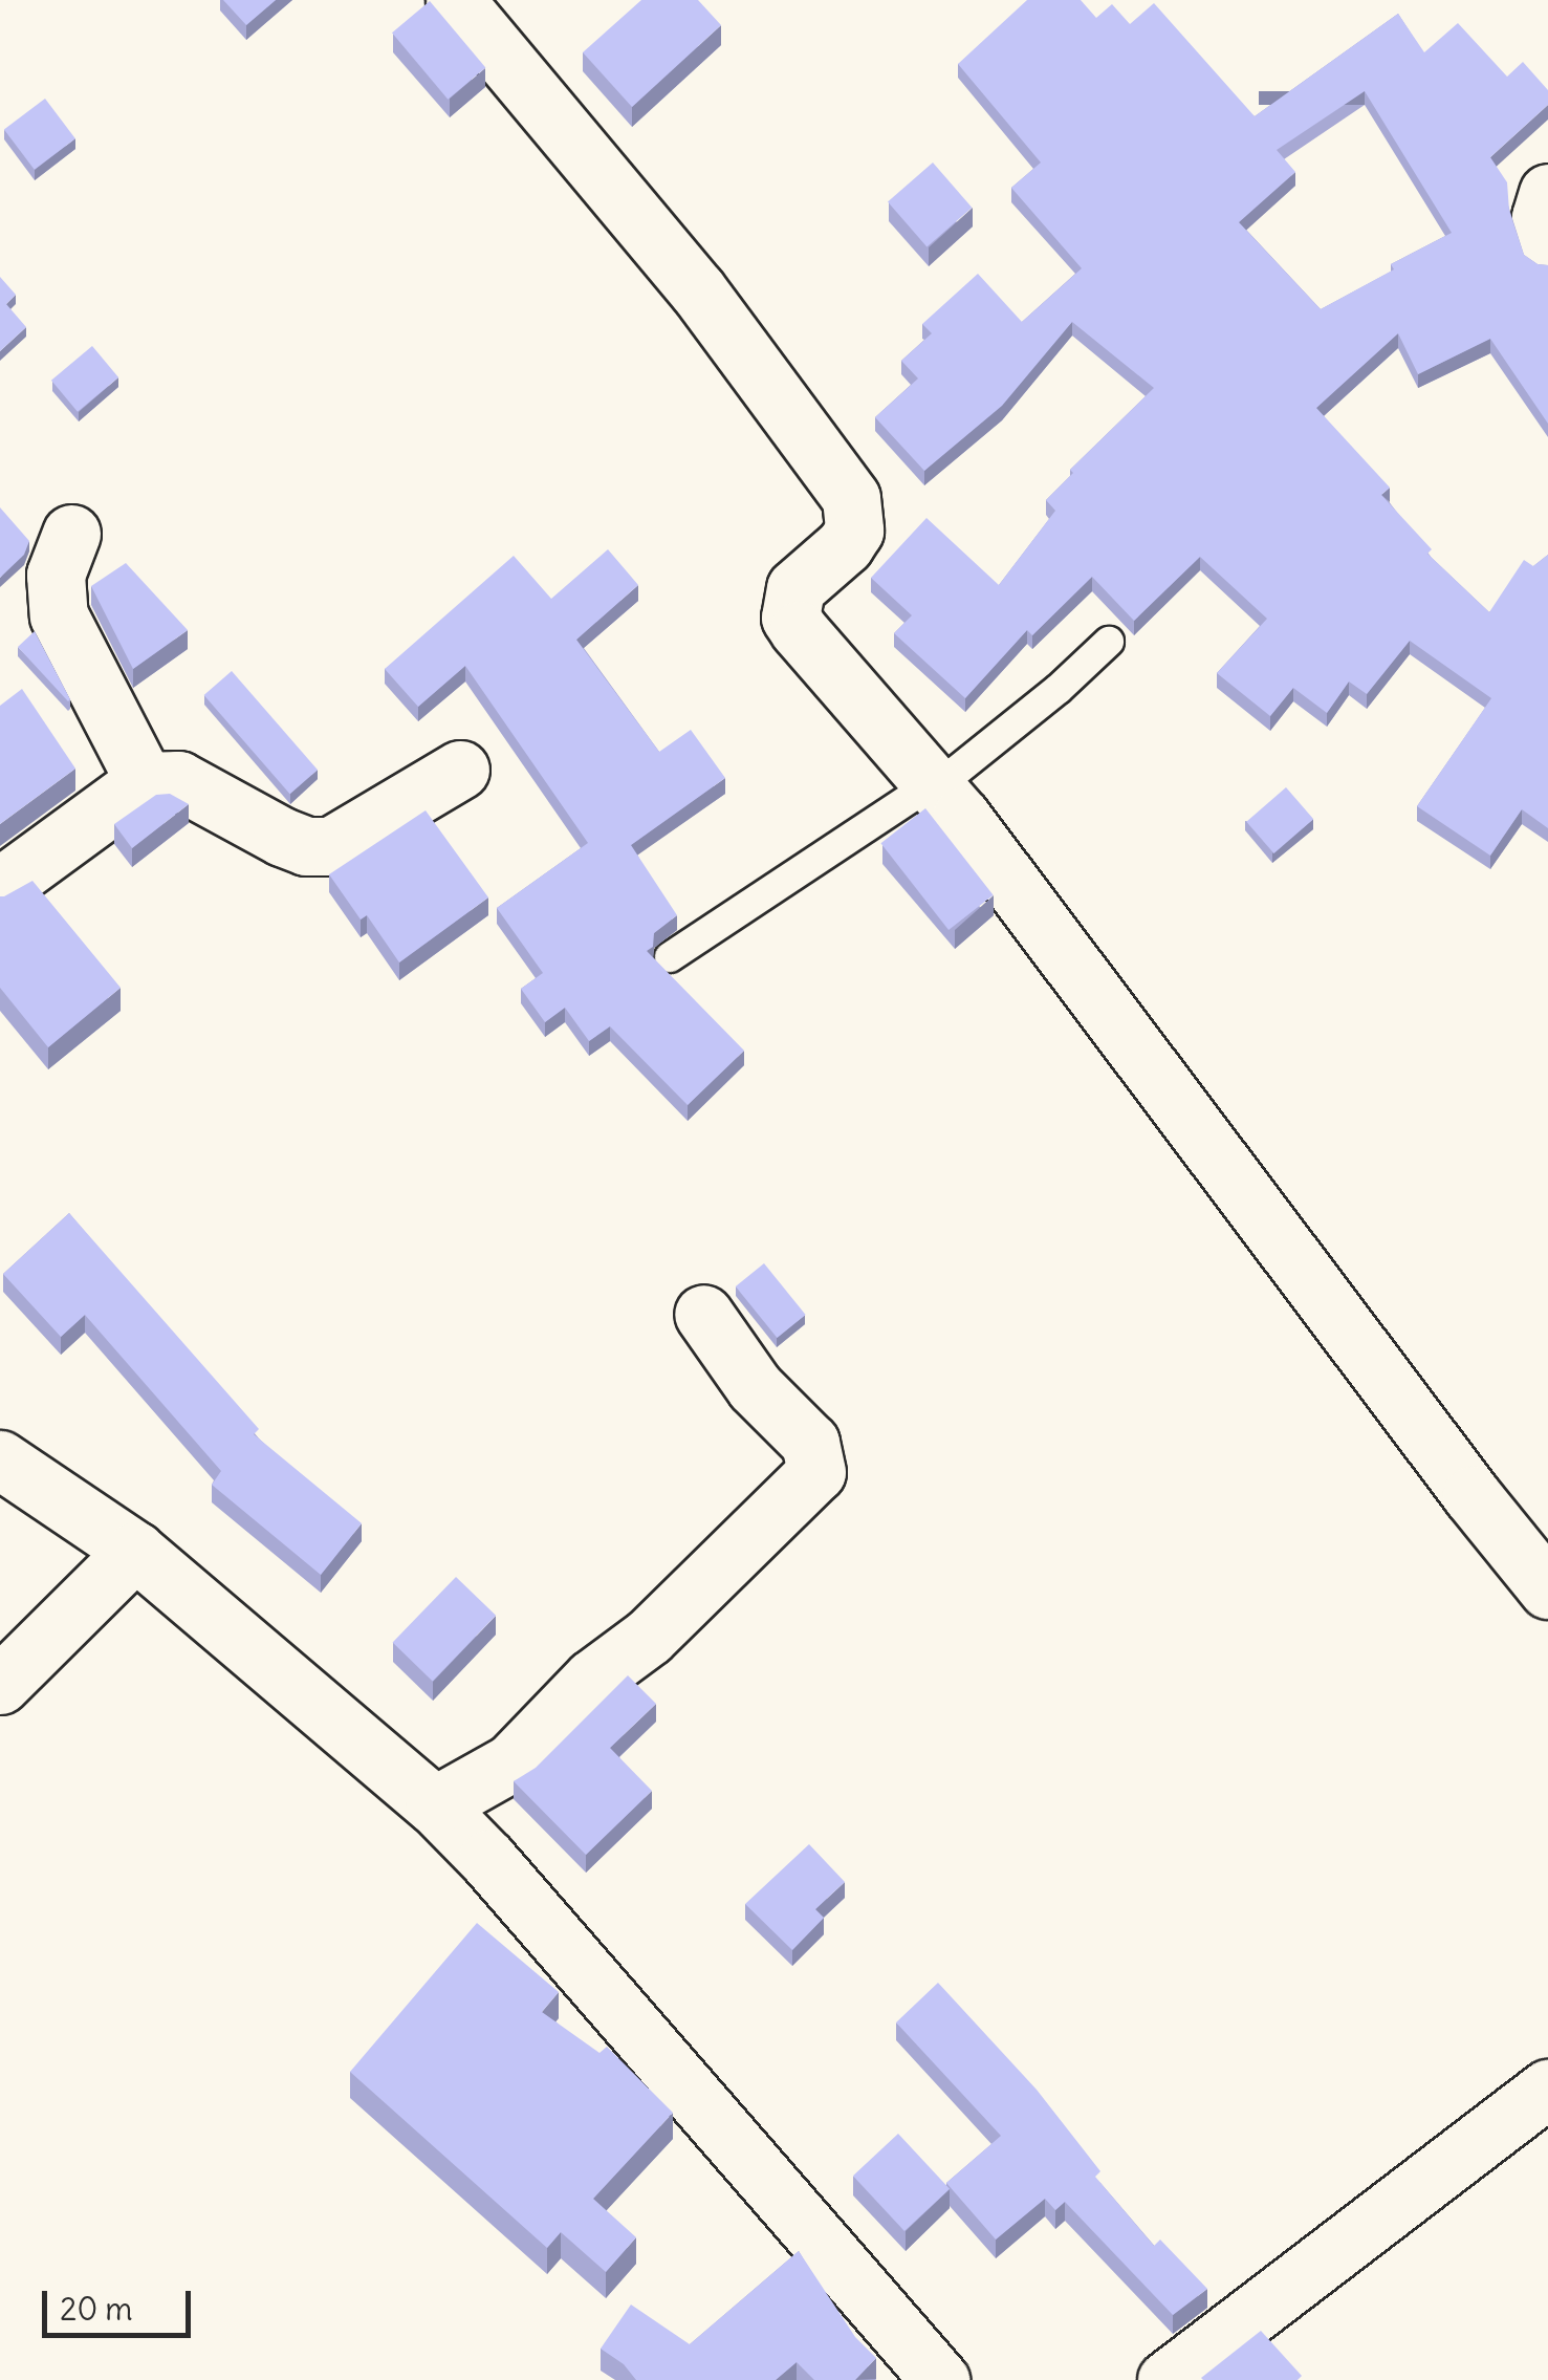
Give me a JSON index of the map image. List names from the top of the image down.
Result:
{
  "scale_bar": "20 m"
}
